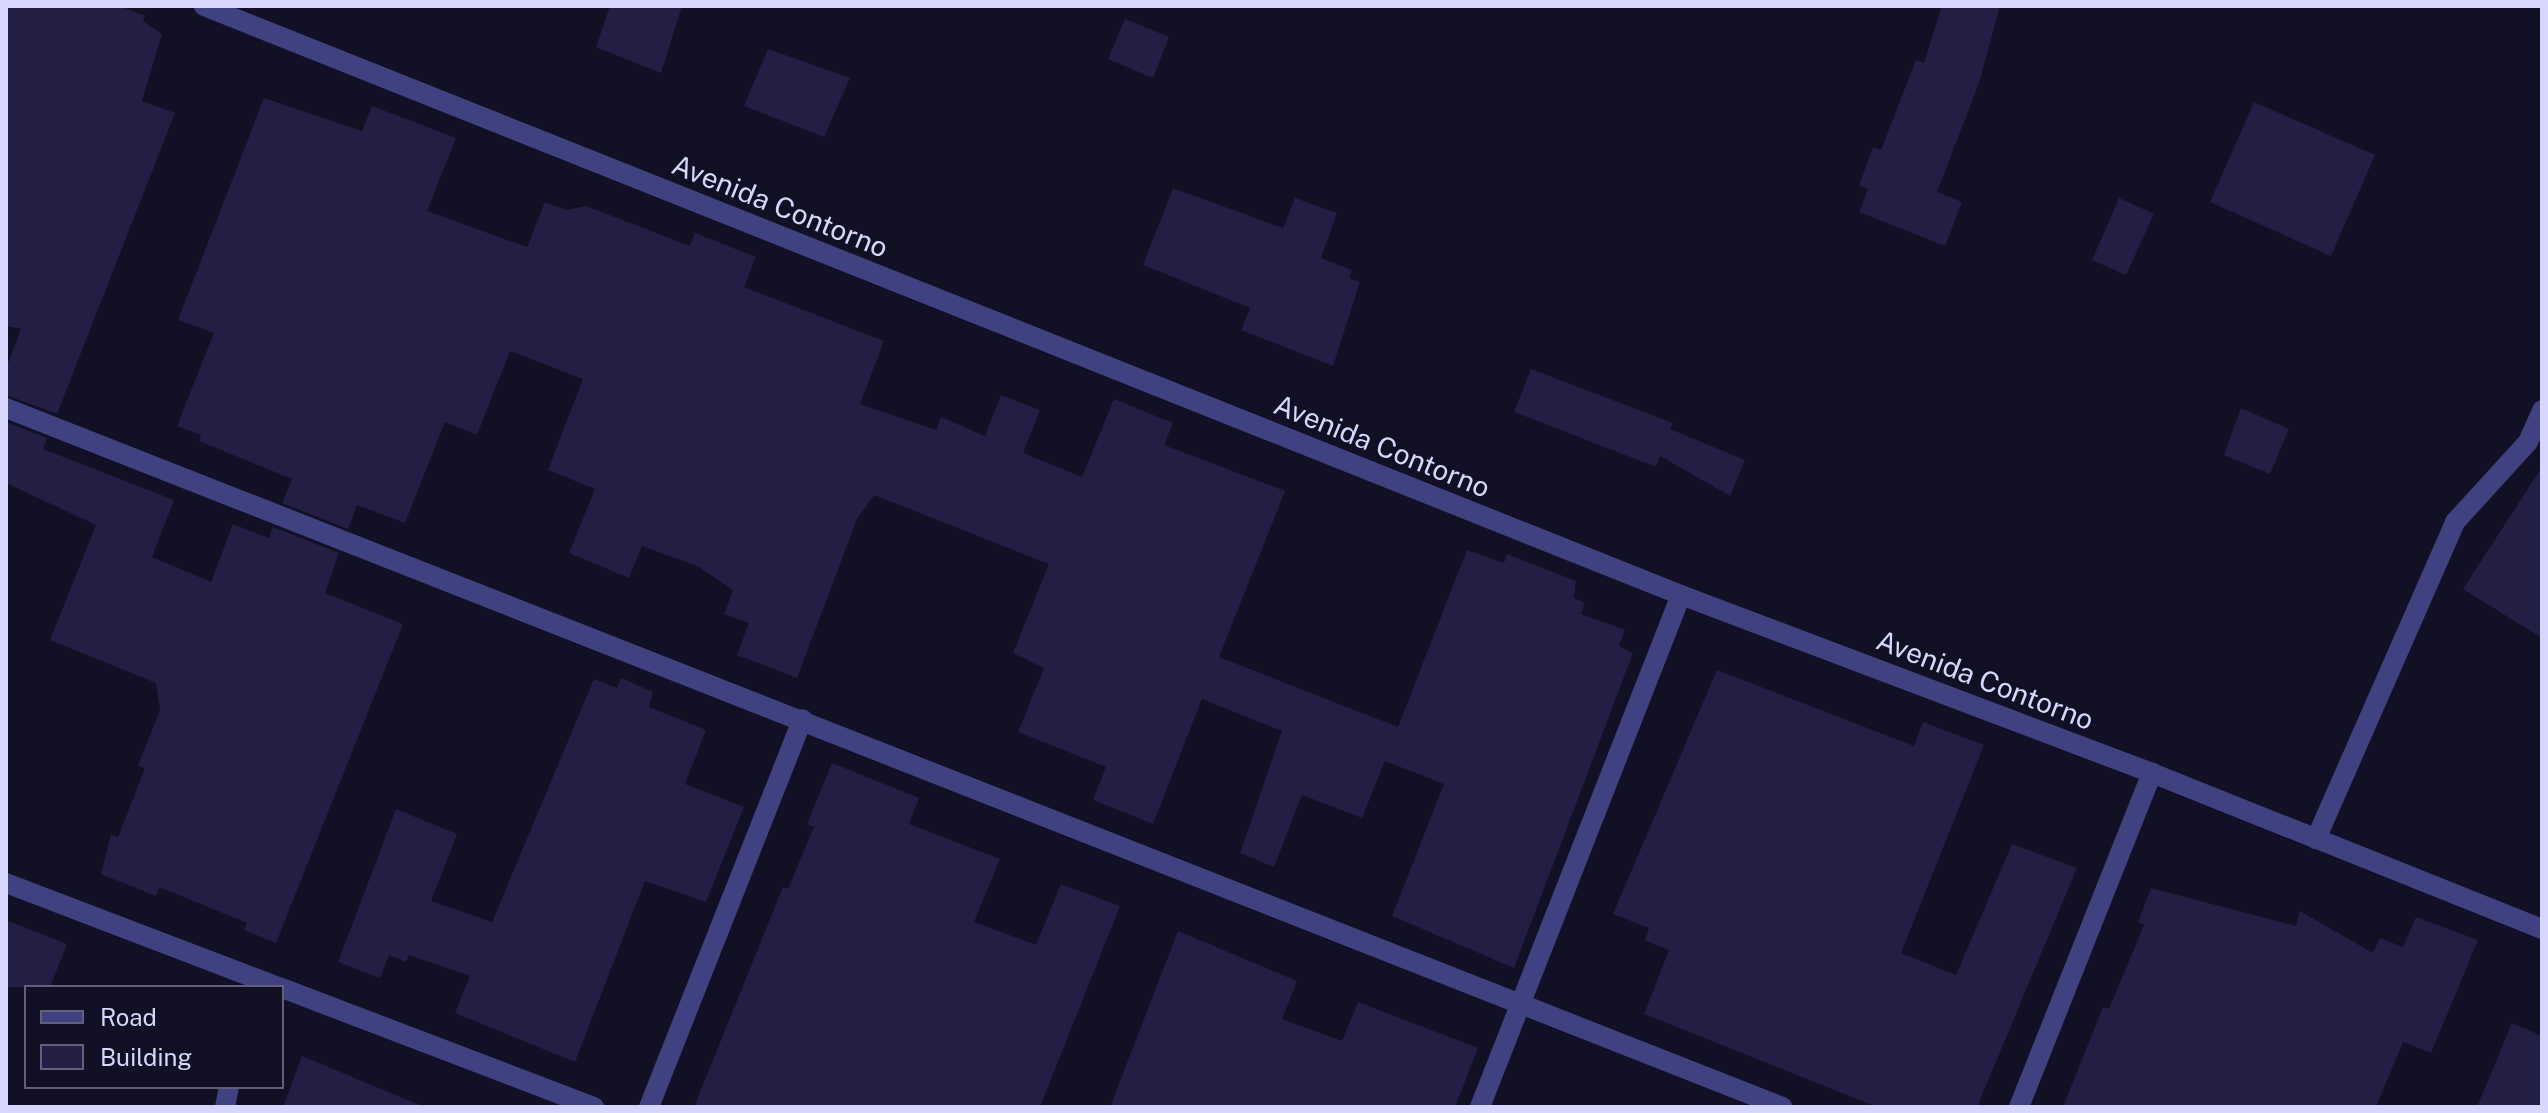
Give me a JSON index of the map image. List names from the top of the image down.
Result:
{
  "streets": {
    "street": ["Avenida Contorno"]
  },
  "legend": ["Road", "Building"]
}
